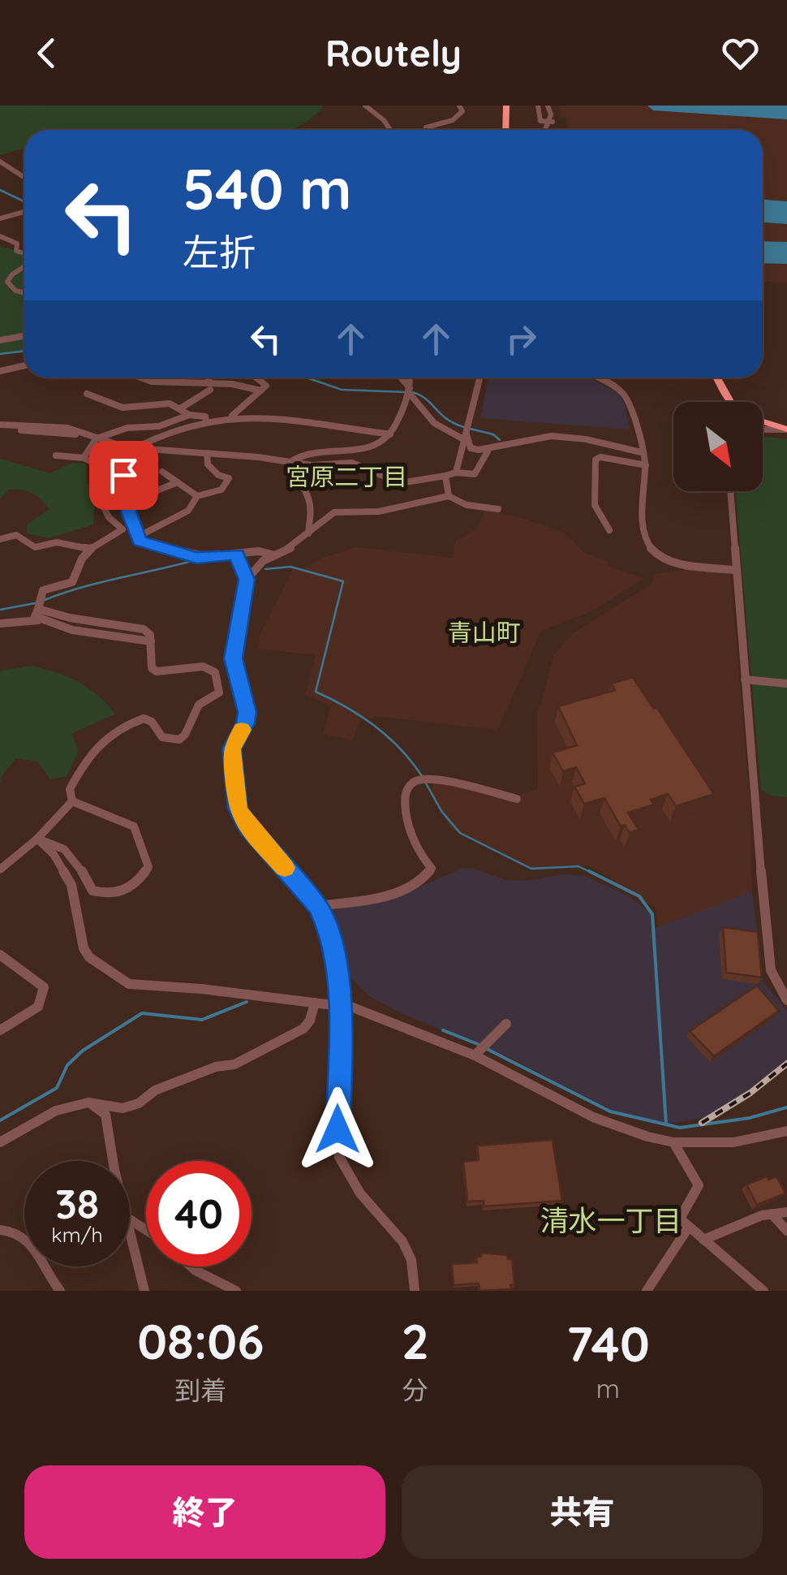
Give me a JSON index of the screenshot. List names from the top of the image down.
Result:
{
  "districts": ["宮原二丁目", "青山町", "清水一丁目"],
  "north": "bottom right",
  "page": {
    "header": "Routely",
    "turn": ["540 m", "左折"],
    "speed": "38 km/h",
    "limit": "40",
    "eta": [
      "08:06",
      "到着",
      "2",
      "分",
      "740",
      "m"
    ],
    "buttons": ["終了", "共有"]
  }
}
